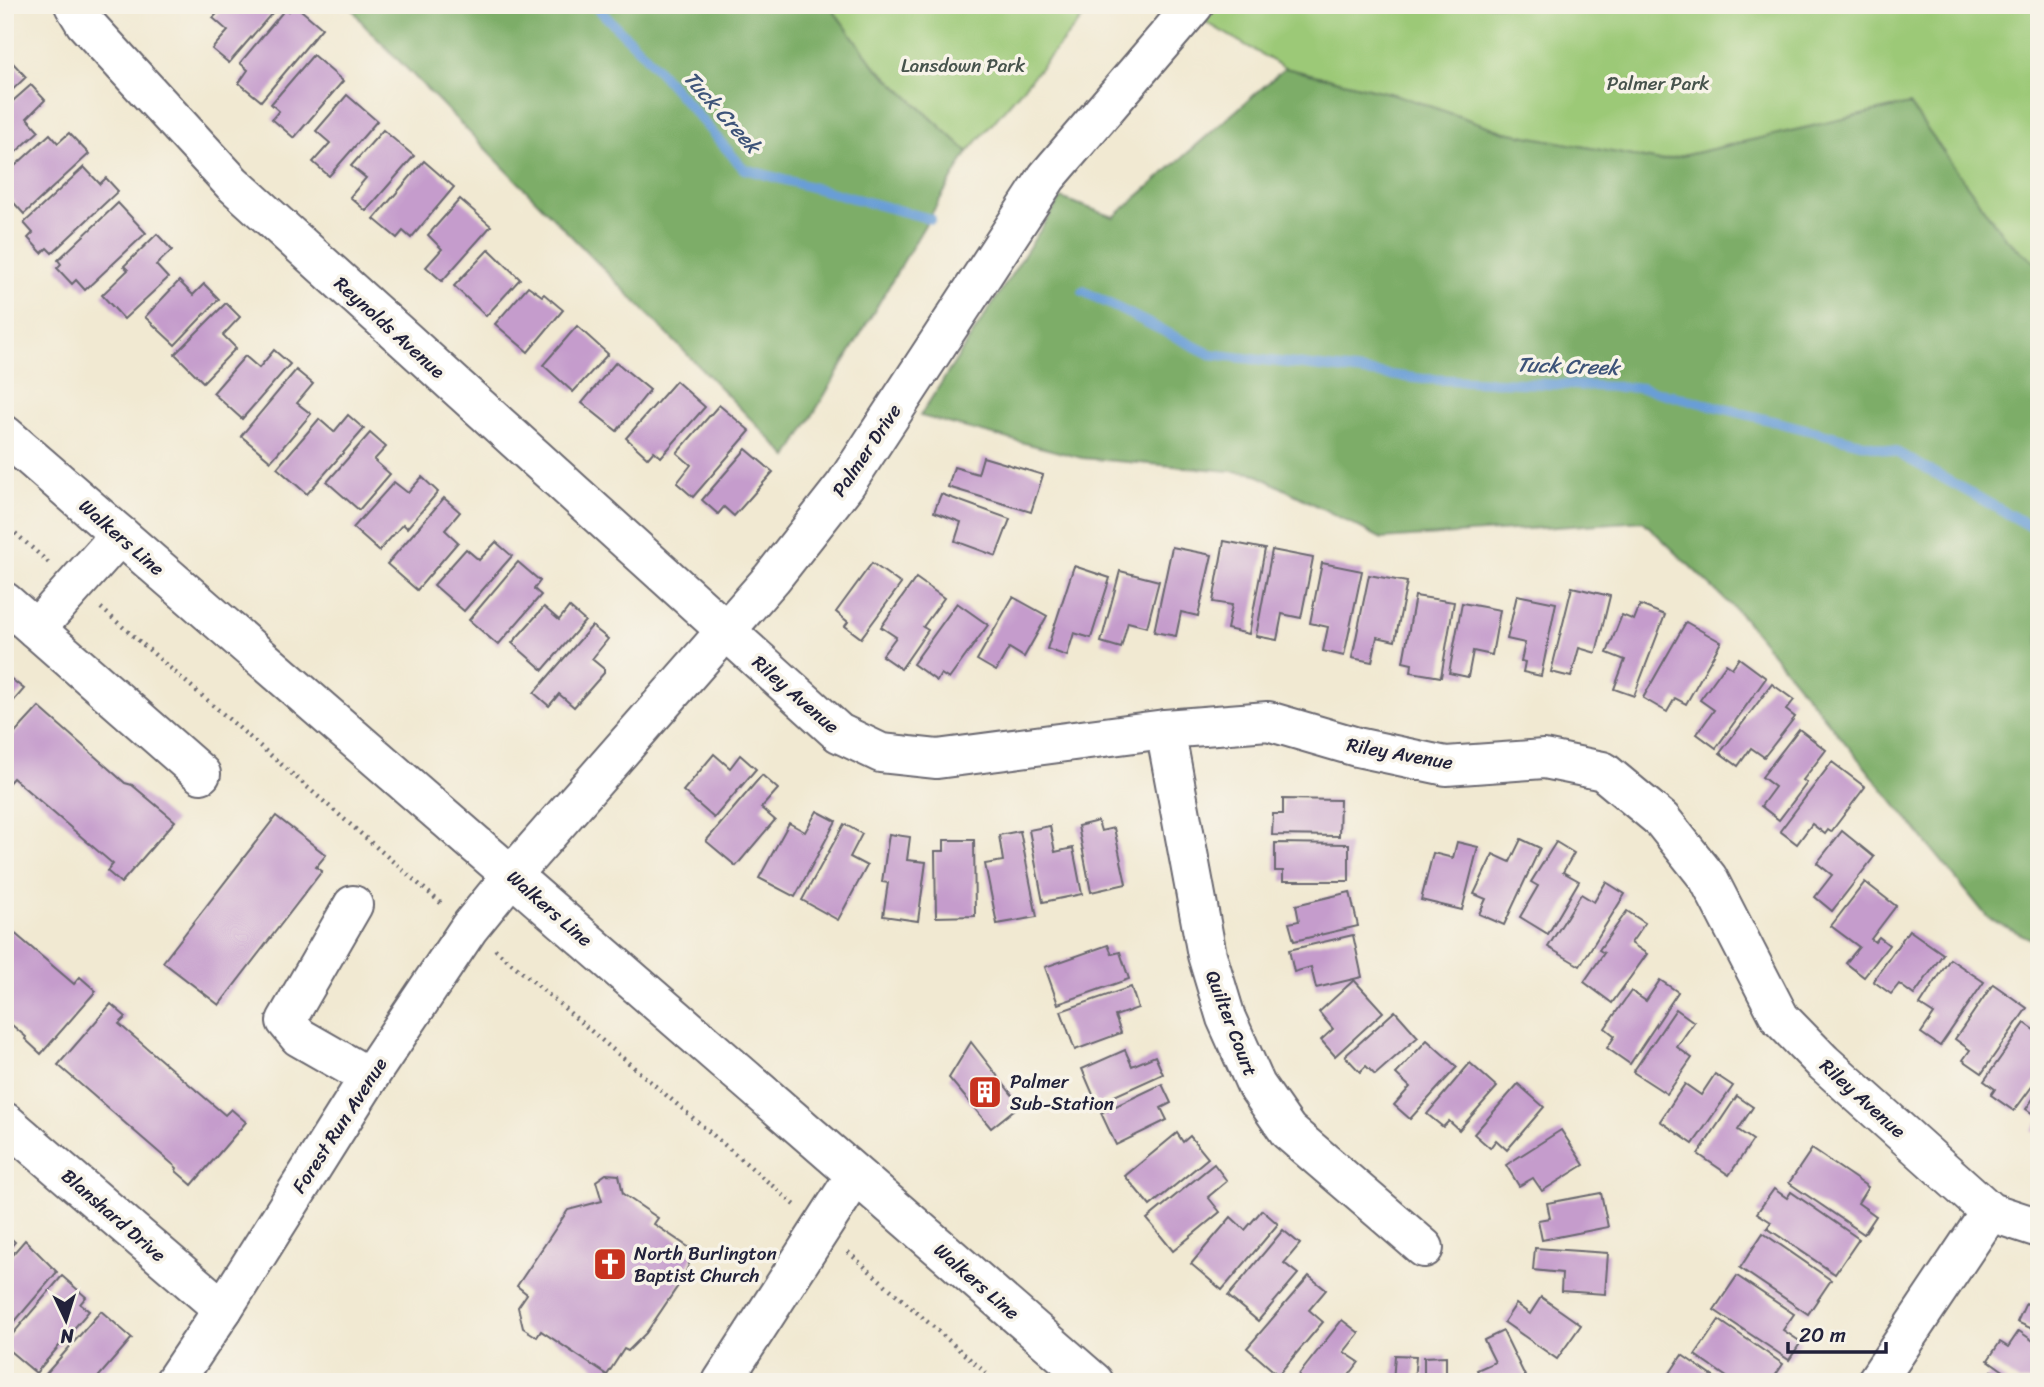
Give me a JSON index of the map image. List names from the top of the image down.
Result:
{
  "streets": {
    "street": [
      "Reynolds Avenue",
      "Palmer Drive",
      "Walkers Line",
      "Riley Avenue",
      "Quilter Court",
      "Forest Run Avenue",
      "Blanshard Drive"
    ]
  },
  "crossings": [
    ["Reynolds Avenue", "Palmer Drive"],
    ["Reynolds Avenue", "Riley Avenue"],
    ["Palmer Drive", "Walkers Line"],
    ["Palmer Drive", "Riley Avenue"],
    ["Palmer Drive", "Forest Run Avenue"],
    ["Walkers Line", "Forest Run Avenue"],
    ["Riley Avenue", "Quilter Court"],
    ["Forest Run Avenue", "Blanshard Drive"]
  ],
  "water": ["Tuck Creek"],
  "parks": ["Lansdown Park", "Palmer Park"],
  "places": {
    "building": ["Palmer Sub-Station"],
    "church": ["North Burlington Baptist Church"]
  },
  "scale_bar": "20 m",
  "north": "bottom"
}
